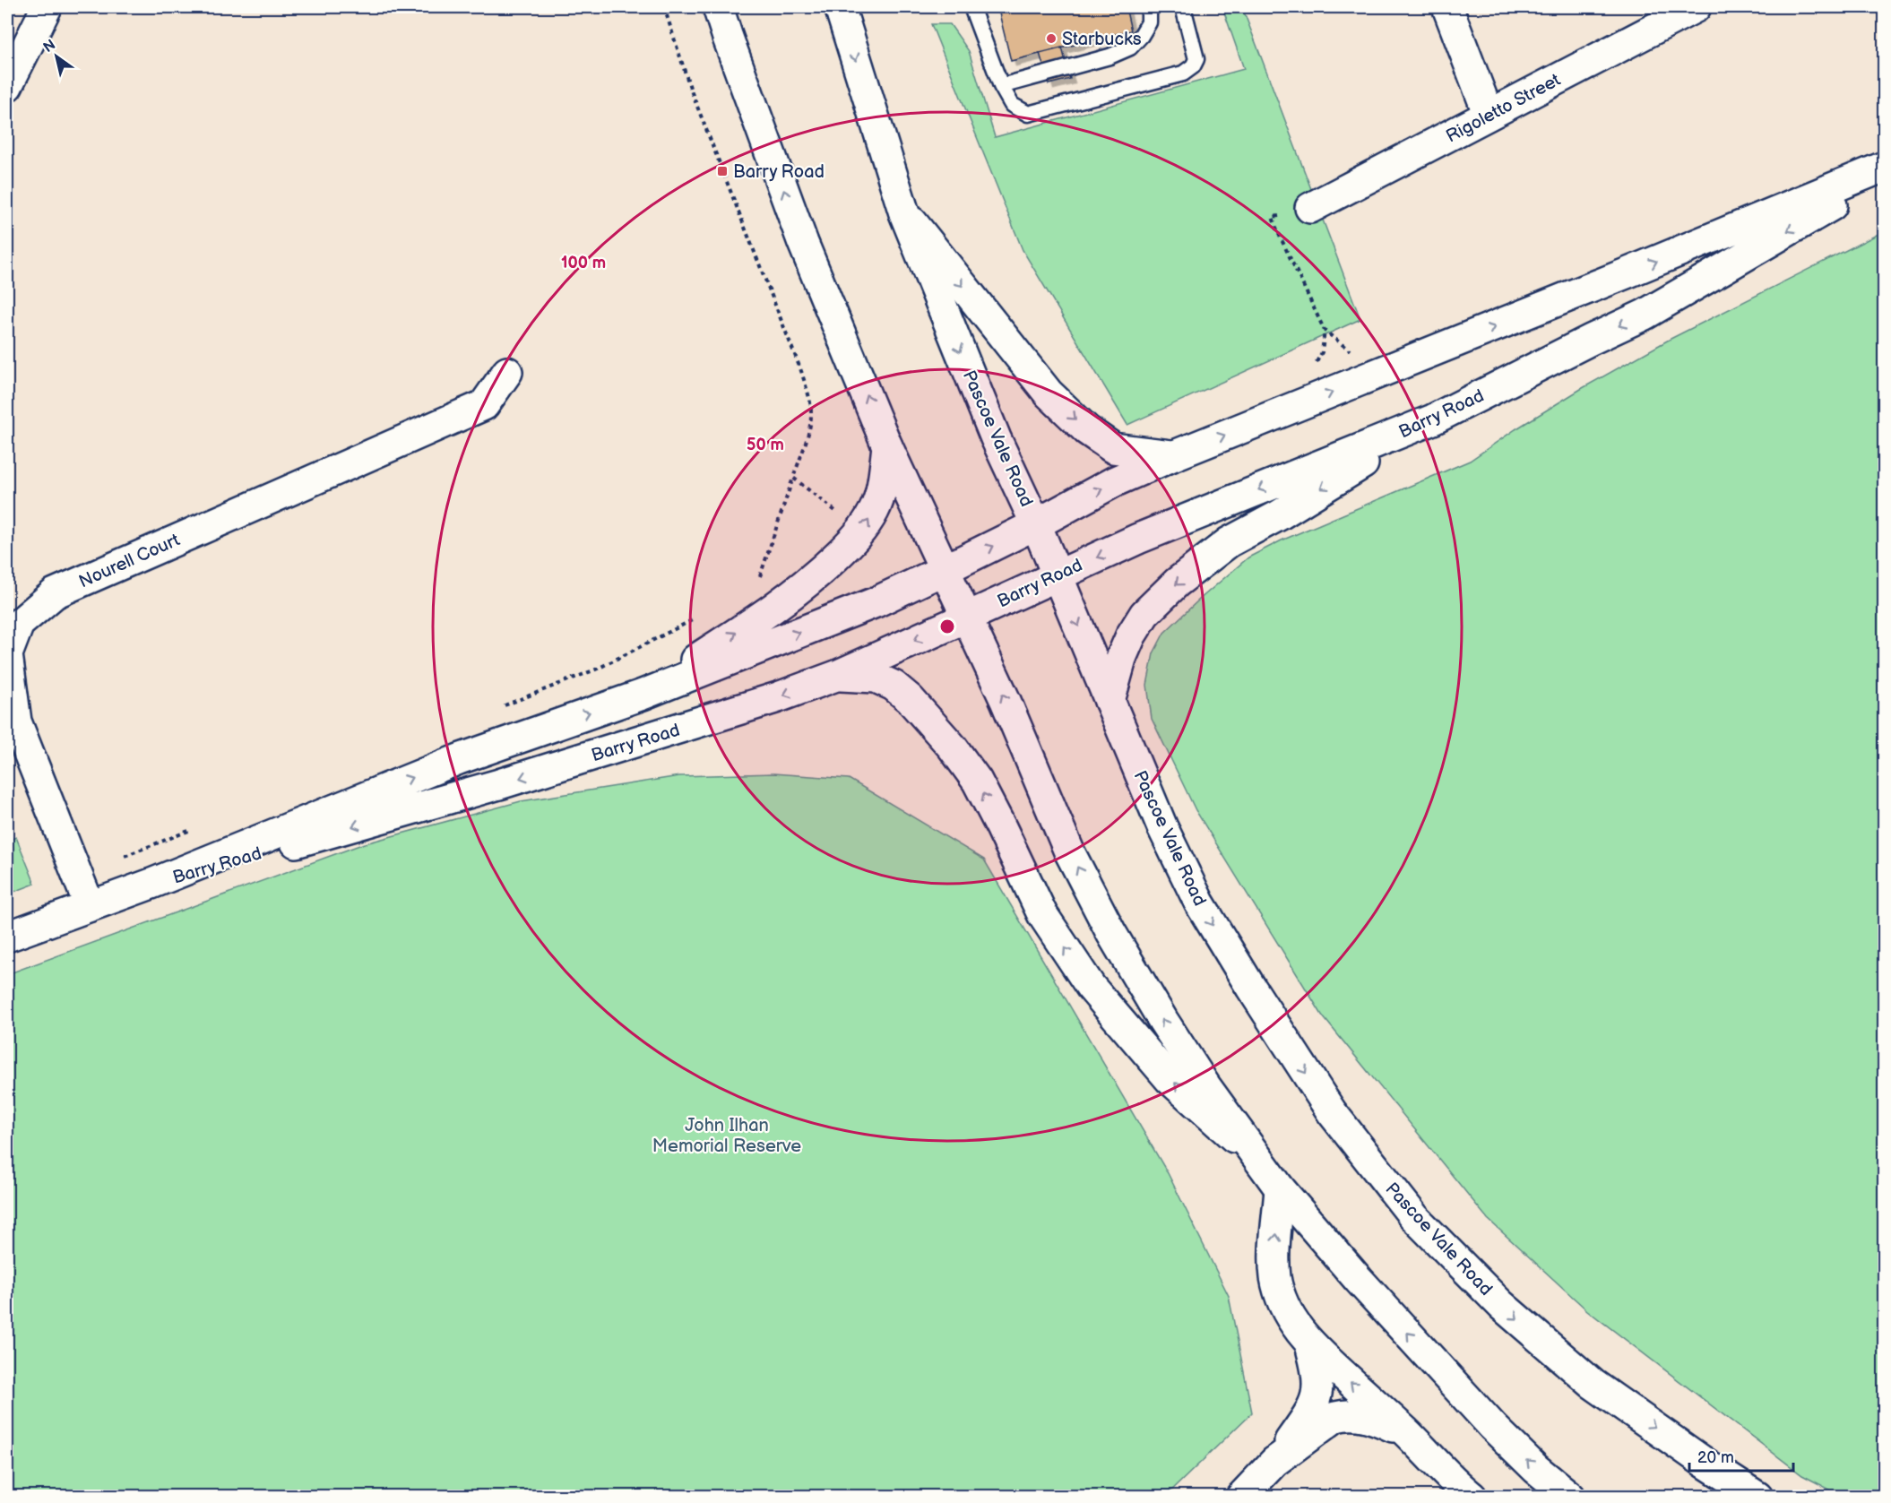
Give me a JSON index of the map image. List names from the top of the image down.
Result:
{
  "streets": {
    "main road": [
      "Rigoletto Street",
      "Barry Road",
      "Pascoe Vale Road",
      "Nourell Court"
    ]
  },
  "crossings": [
    ["Barry Road", "Pascoe Vale Road"],
    ["Barry Road", "Nourell Court"]
  ],
  "parks": ["John Ilhan Memorial Reserve"],
  "places": {
    "other": ["Starbucks"],
    "transit": ["Barry Road"]
  },
  "scale_bar": "20 m",
  "north": "top left",
  "rings": ["100 m", "50 m"]
}
